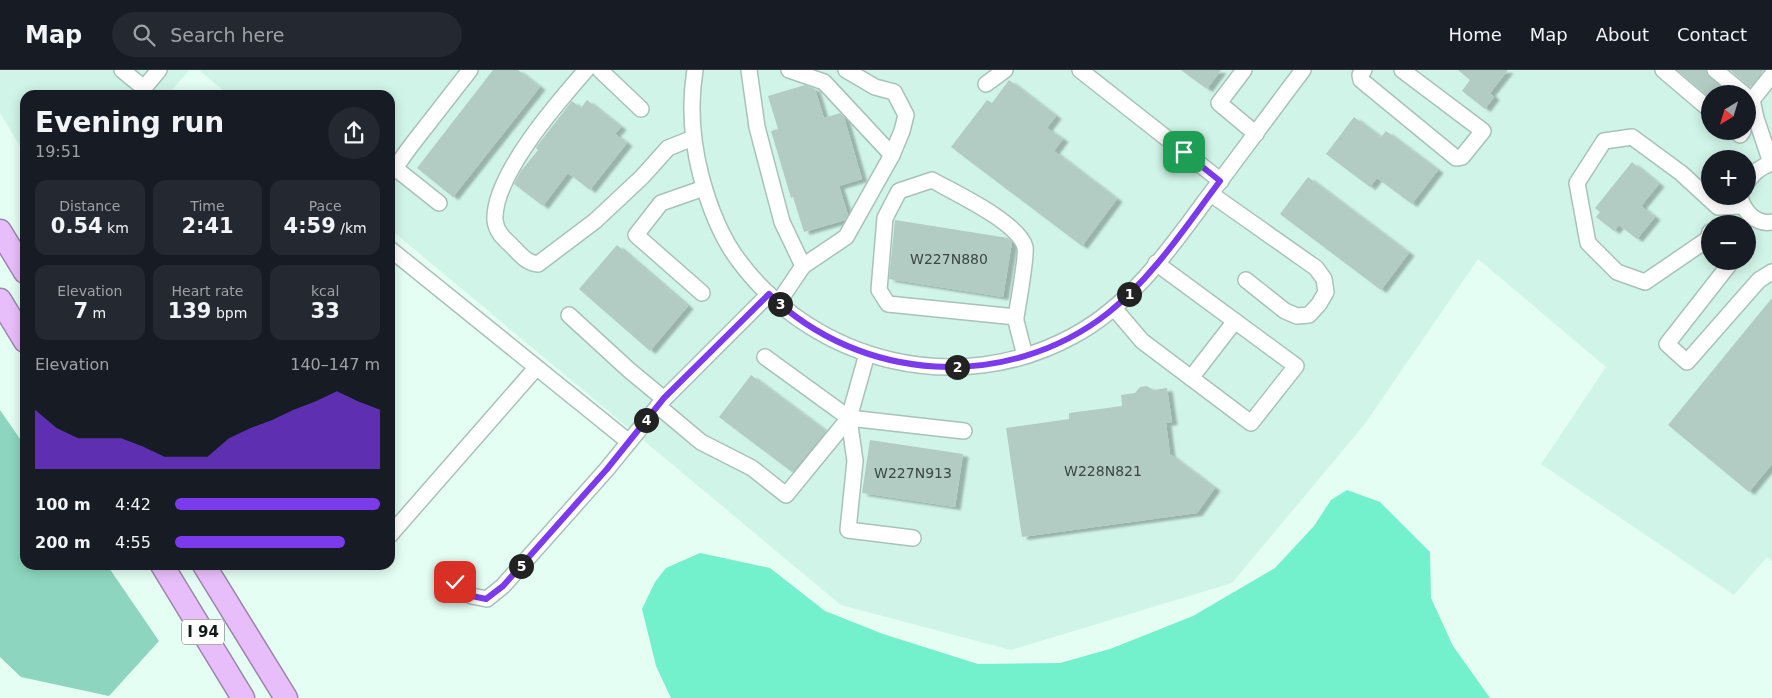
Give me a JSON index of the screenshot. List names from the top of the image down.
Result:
{
  "streets": {
    "highway": ["I 94"]
  },
  "house_numbers": ["W227N880", "W228N821", "W227N913"],
  "north": "bottom left",
  "page": {
    "header": "Map",
    "search": "Search here",
    "nav": [
      "Home",
      "Map",
      "About",
      "Contact"
    ],
    "map_buttons": ["+", "−"],
    "heading": ["Evening run", "19:51"],
    "stats": [
      ["Distance", "0.54 km"],
      ["Time", "2:41"],
      ["Pace", "4:59 /km"],
      ["Elevation", "7 m"],
      ["Heart rate", "139 bpm"],
      ["kcal", "33"]
    ],
    "pins": [
      "1",
      "3",
      "2",
      "4",
      "5"
    ],
    "chart": ["Elevation", "140–147 m"],
    "list": [
      {
        "name": "100 m",
        "note": "4:42"
      },
      {
        "name": "200 m",
        "note": "4:55"
      }
    ]
  }
}
